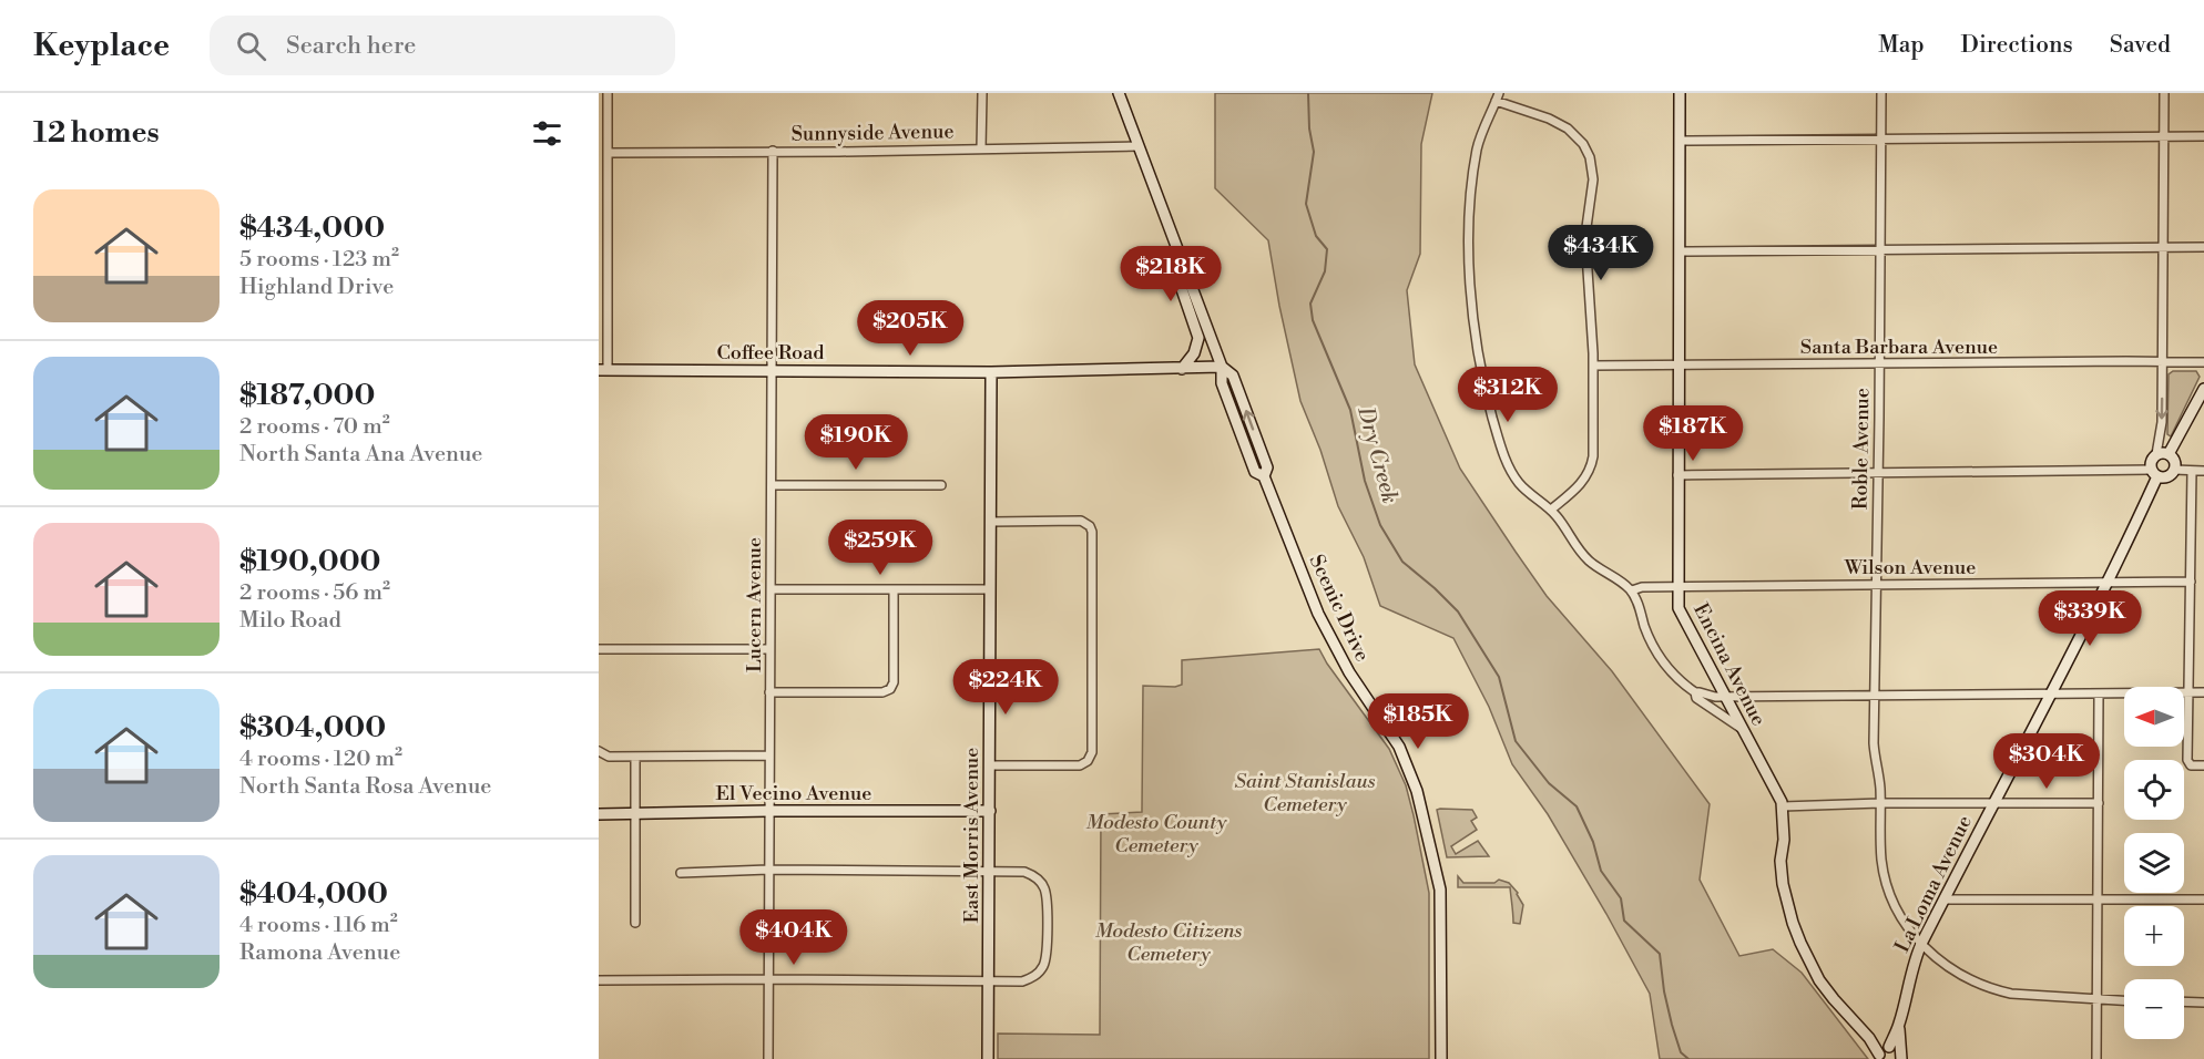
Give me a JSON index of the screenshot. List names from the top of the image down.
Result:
{
  "streets": {
    "main road": [
      "Coffee Road",
      "Scenic Drive",
      "Encina Avenue",
      "El Vecino Avenue",
      "East Morris Avenue",
      "La Loma Avenue"
    ],
    "street": [
      "Sunnyside Avenue",
      "Santa Barbara Avenue",
      "Roble Avenue",
      "Wilson Avenue",
      "Lucern Avenue"
    ]
  },
  "crossings": [
    ["Sunnyside Avenue", "Lucern Avenue"],
    ["Sunnyside Avenue", "Scenic Drive"],
    ["Santa Barbara Avenue", "Roble Avenue"],
    ["Santa Barbara Avenue", "Encina Avenue"],
    ["Coffee Road", "Lucern Avenue"],
    ["Coffee Road", "Scenic Drive"],
    ["Coffee Road", "East Morris Avenue"],
    ["Roble Avenue", "Wilson Avenue"],
    ["Roble Avenue", "La Loma Avenue"],
    ["Wilson Avenue", "Encina Avenue"],
    ["Wilson Avenue", "La Loma Avenue"],
    ["Lucern Avenue", "El Vecino Avenue"],
    ["El Vecino Avenue", "East Morris Avenue"]
  ],
  "water": ["Dry Creek"],
  "parks": ["Saint Stanislaus Cemetery", "Modesto County Cemetery", "Modesto Citizens Cemetery"],
  "north": "left",
  "page": {
    "header": "Keyplace",
    "search": "Search here",
    "nav": ["Map", "Directions", "Saved"],
    "heading": "12 homes",
    "list": [
      {
        "name": "$434,000",
        "note": "5 rooms · 123 m² · Highland Drive"
      },
      {
        "name": "$187,000",
        "note": "2 rooms · 70 m² · North Santa Ana Avenue"
      },
      {
        "name": "$190,000",
        "note": "2 rooms · 56 m² · Milo Road"
      },
      {
        "name": "$304,000",
        "note": "4 rooms · 120 m² · North Santa Rosa Avenue"
      },
      {
        "name": "$404,000",
        "note": "4 rooms · 116 m² · Ramona Avenue"
      }
    ],
    "price": [
      "$434K",
      "$218K",
      "$205K",
      "$312K",
      "$187K",
      "$190K",
      "$259K",
      "$339K",
      "$224K",
      "$185K",
      "$304K",
      "$404K"
    ],
    "map_buttons": ["+", "−"]
  }
}
